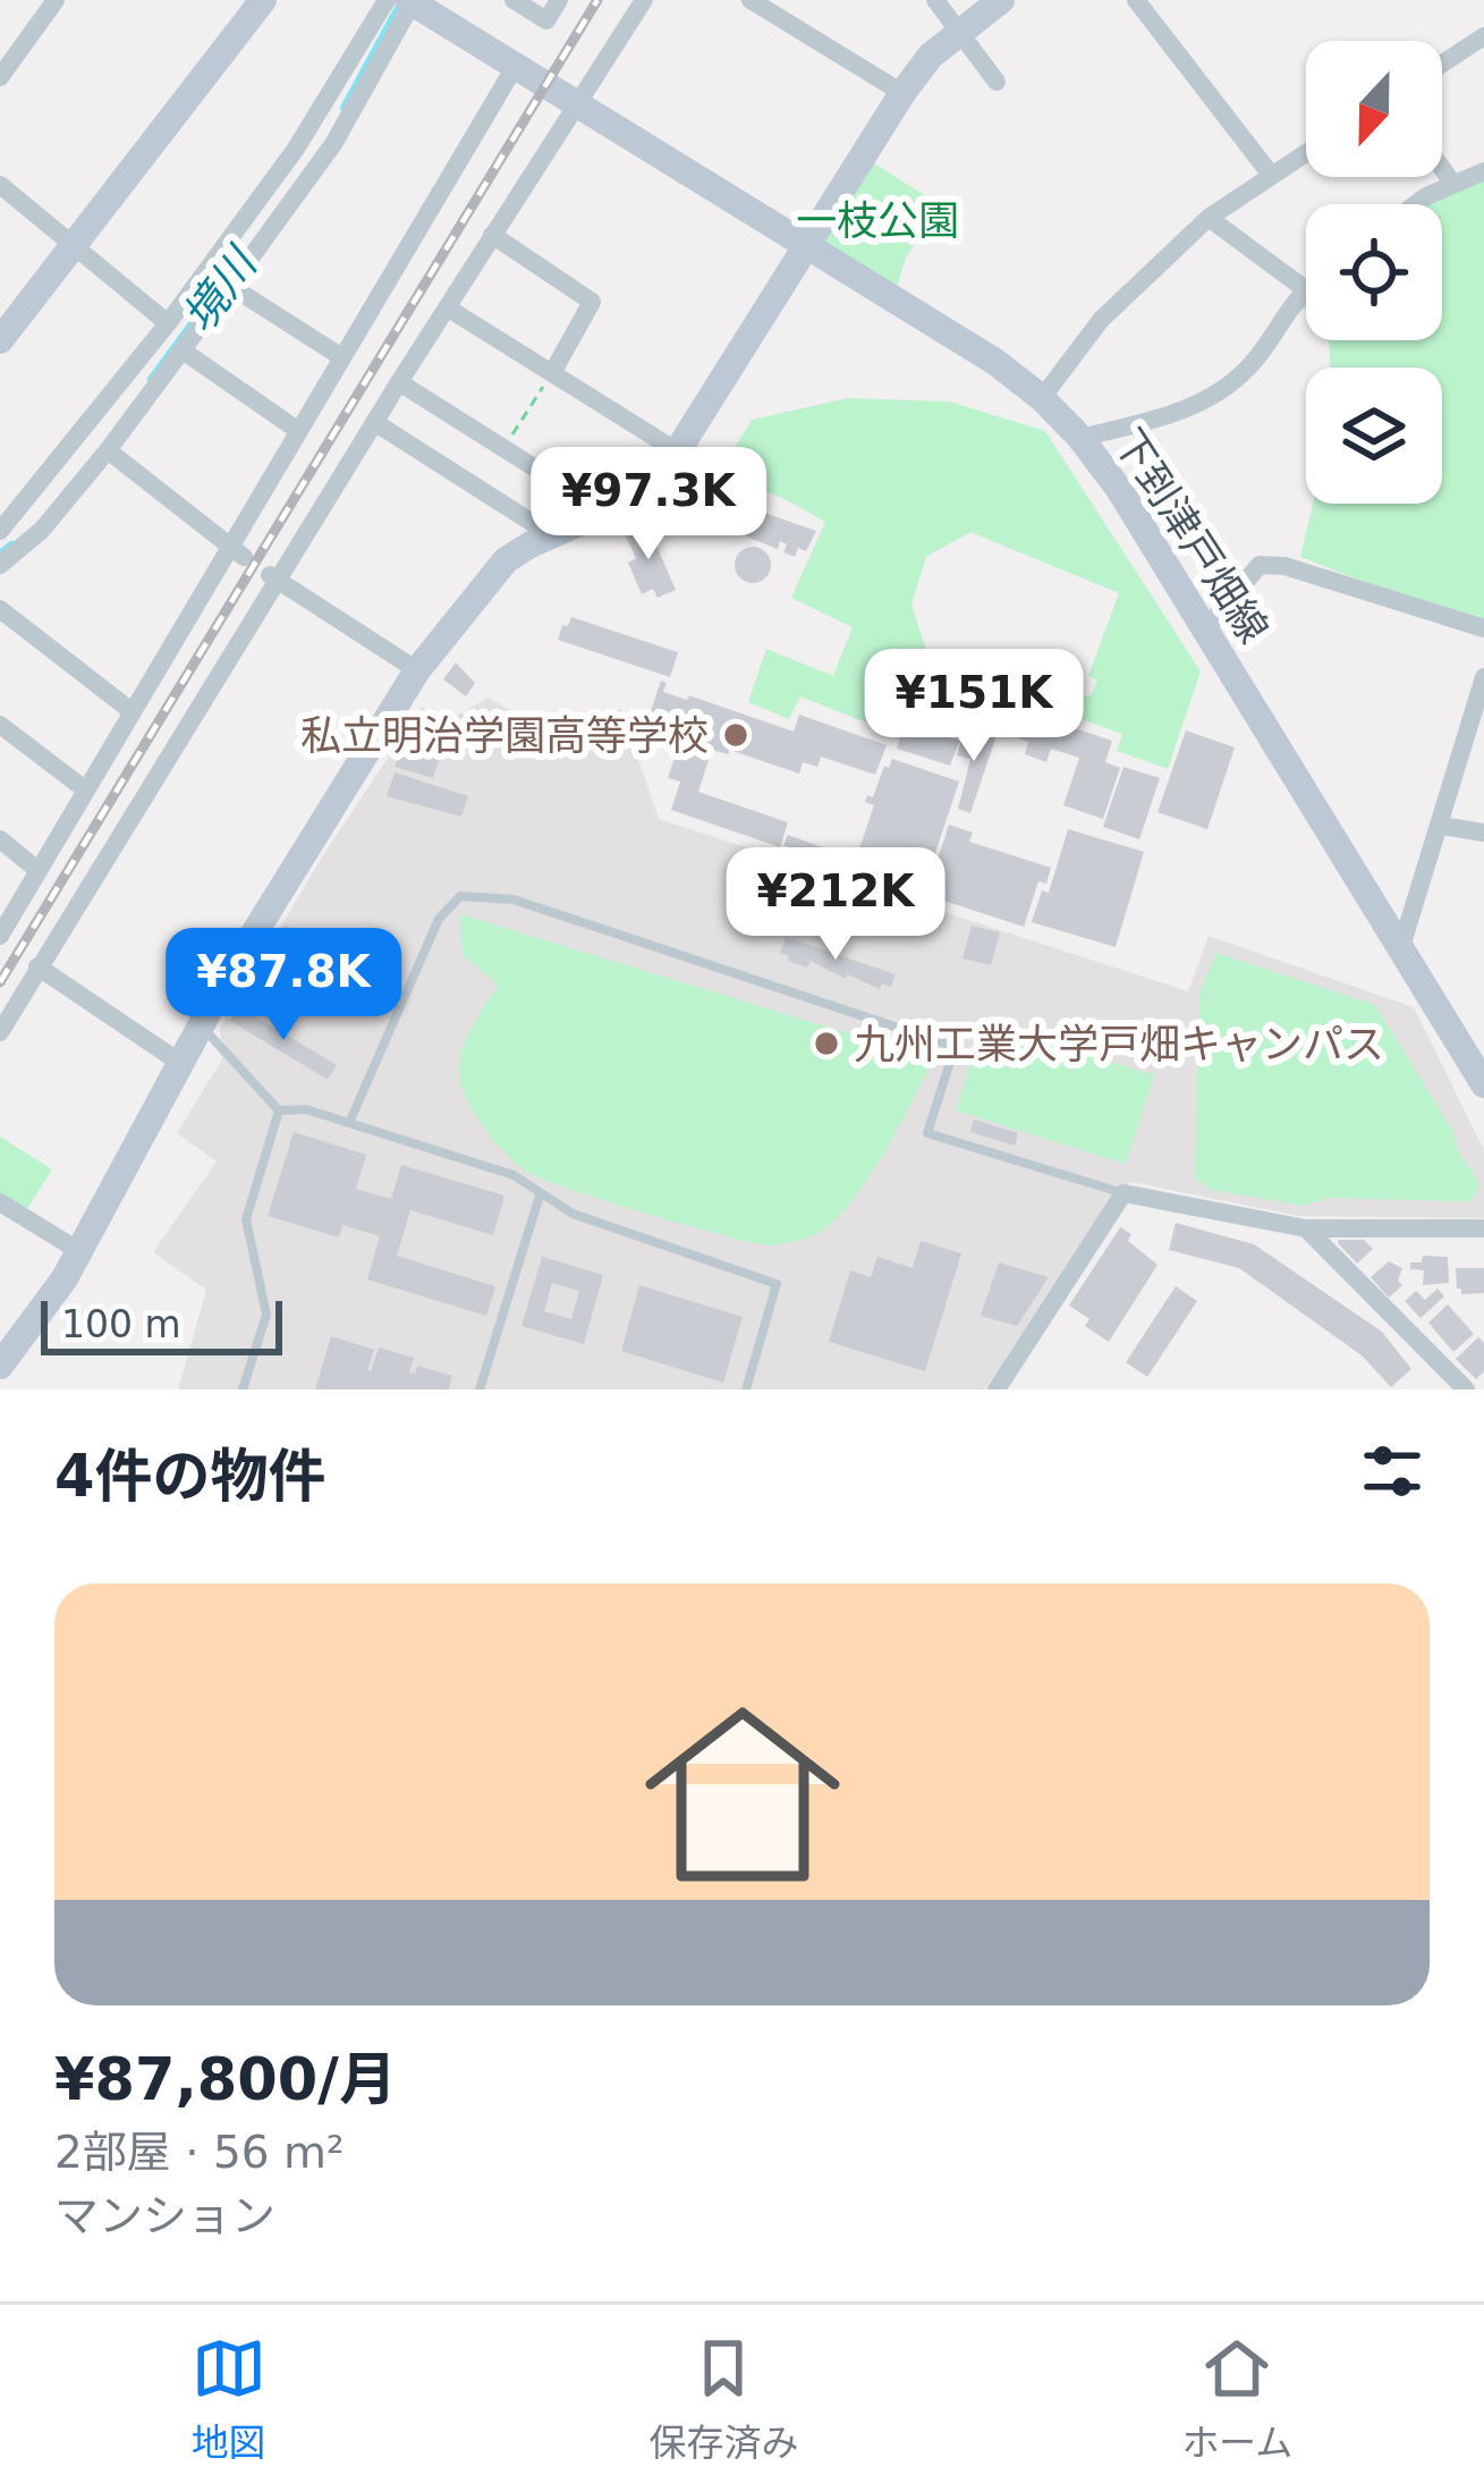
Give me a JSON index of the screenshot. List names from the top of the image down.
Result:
{
  "streets": {
    "street": ["下到津戸畑線"]
  },
  "water": ["境川"],
  "parks": ["一枝公園"],
  "places": ["私立明治学園高等学校", "九州工業大学戸畑キャンパス"],
  "scale_bar": "100 m",
  "north": "bottom",
  "page": {
    "price": [
      "¥97.3K",
      "¥151K",
      "¥212K",
      "¥87.8K"
    ],
    "scale": "100 m",
    "heading": "4件の物件",
    "list": [
      {
        "name": "¥87,800/月",
        "note": "2部屋 · 56 m² · マンション"
      }
    ],
    "tabs": ["地図", "保存済み", "ホーム"]
  }
}
